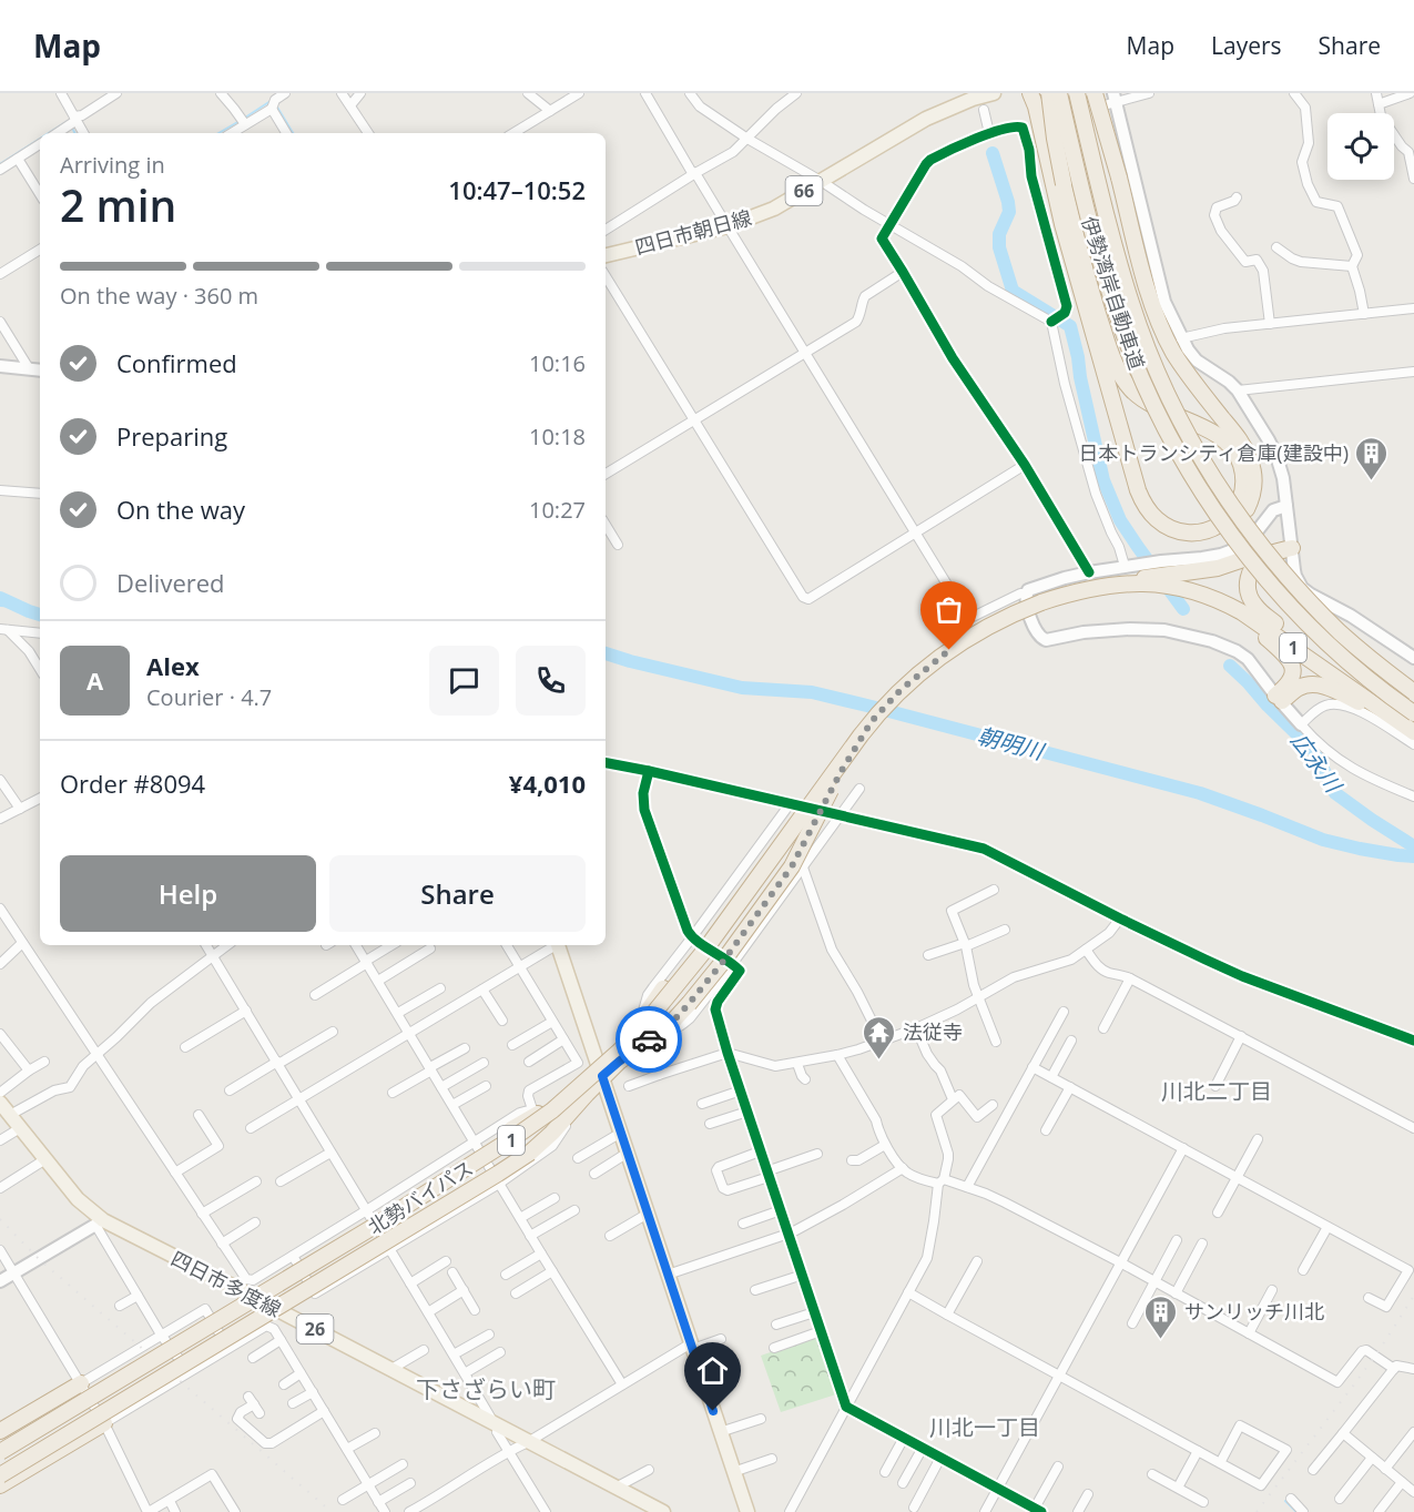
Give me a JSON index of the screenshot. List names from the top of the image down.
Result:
{
  "streets": {
    "highway": ["伊勢湾岸自動車道", "1", "北勢バイパス"],
    "main road": [
      "66",
      "四日市朝日線",
      "四日市多度線",
      "26"
    ]
  },
  "crossings": [
    ["1", "北勢バイパス"]
  ],
  "districts": ["川北二丁目", "下さざらい町", "川北一丁目"],
  "water": ["朝明川", "広永川"],
  "places": {
    "building": ["日本トランシティ倉庫(建設中)", "サンリッチ川北"],
    "temple": ["法従寺"]
  },
  "page": {
    "header": "Map",
    "nav": ["Map", "Layers", "Share"],
    "heading": ["2 min", "Arriving in", "10:47–10:52"],
    "panel": [
      "Alex",
      "Courier · 4.7",
      "Order #8094",
      "¥4,010"
    ],
    "bar": "On the way · 360 m",
    "list": [
      ["Confirmed", "10:16"],
      ["Preparing", "10:18"],
      ["On the way", "10:27"],
      "Delivered"
    ],
    "round": "A",
    "buttons": ["Help", "Share"]
  }
}
